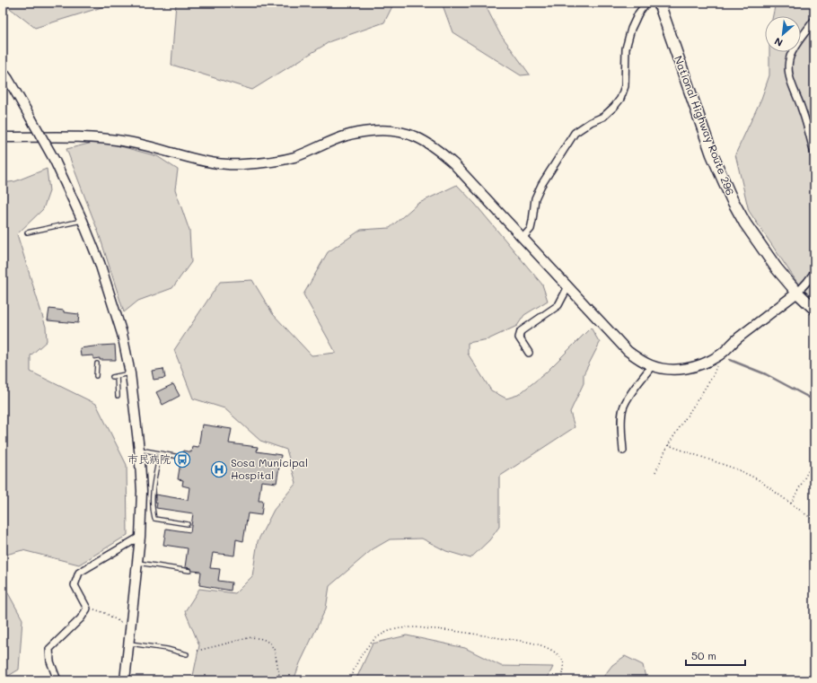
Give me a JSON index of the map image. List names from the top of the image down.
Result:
{
  "streets": {
    "highway": ["National Highway Route 296"]
  },
  "places": {
    "bus stop": ["市民病院"],
    "hospital": ["Sosa Municipal Hospital"]
  },
  "scale_bar": "50 m",
  "north": "bottom left"
}
